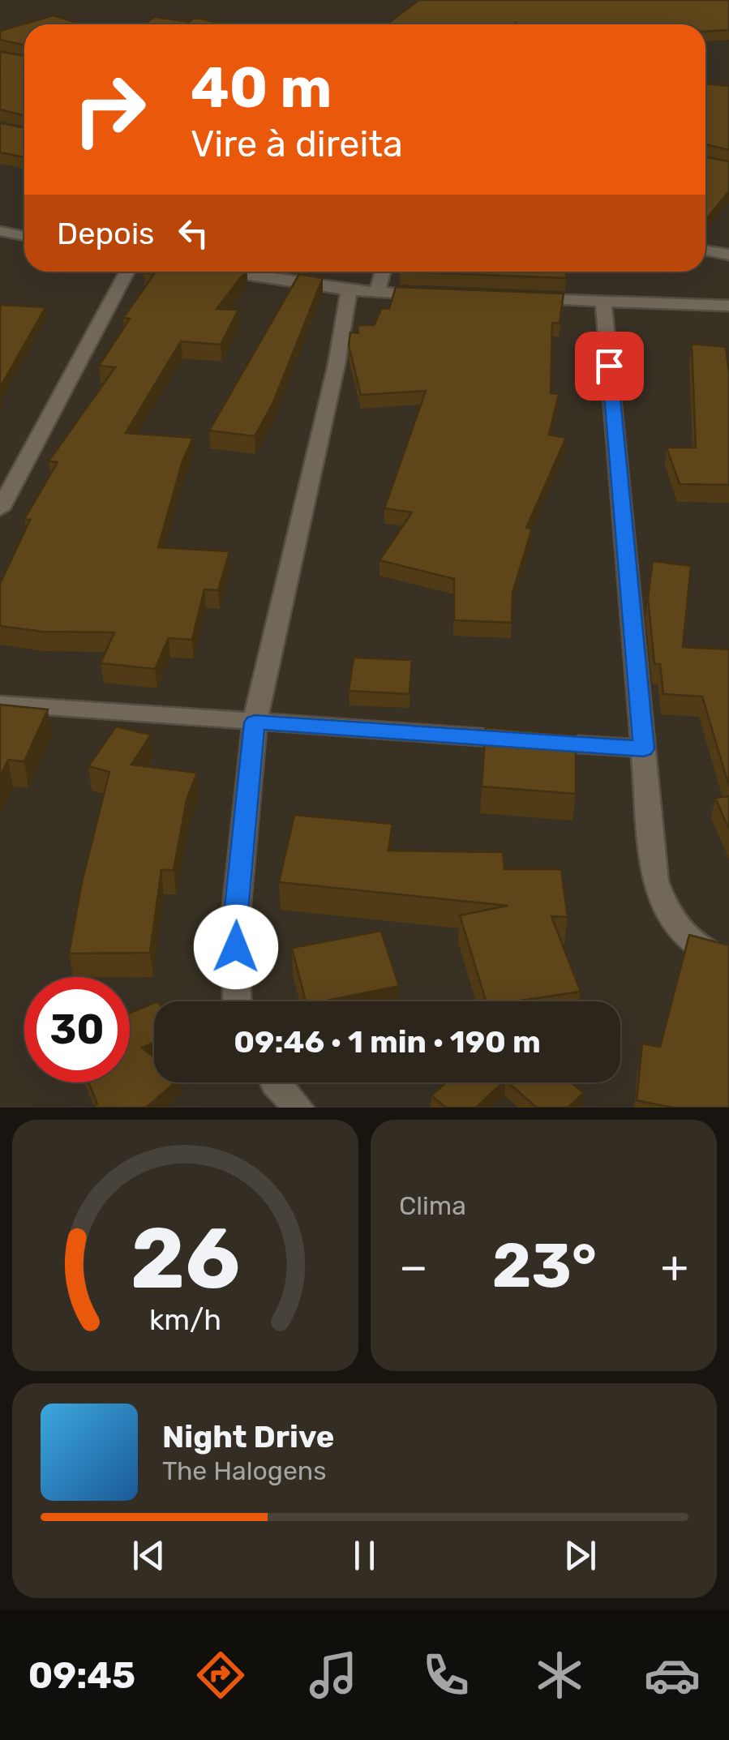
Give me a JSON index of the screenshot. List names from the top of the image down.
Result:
{
  "page": {
    "turn": ["40 m", "Vire à direita"],
    "then": "Depois",
    "limit": "30",
    "trip": "09:46 · 1 min · 190 m",
    "tile": "Clima",
    "heat": ["−", "23°", "+"],
    "song": ["Night Drive", "The Halogens"],
    "tabs": "09:45",
    "gauge": ["26", "km/h"]
  }
}
